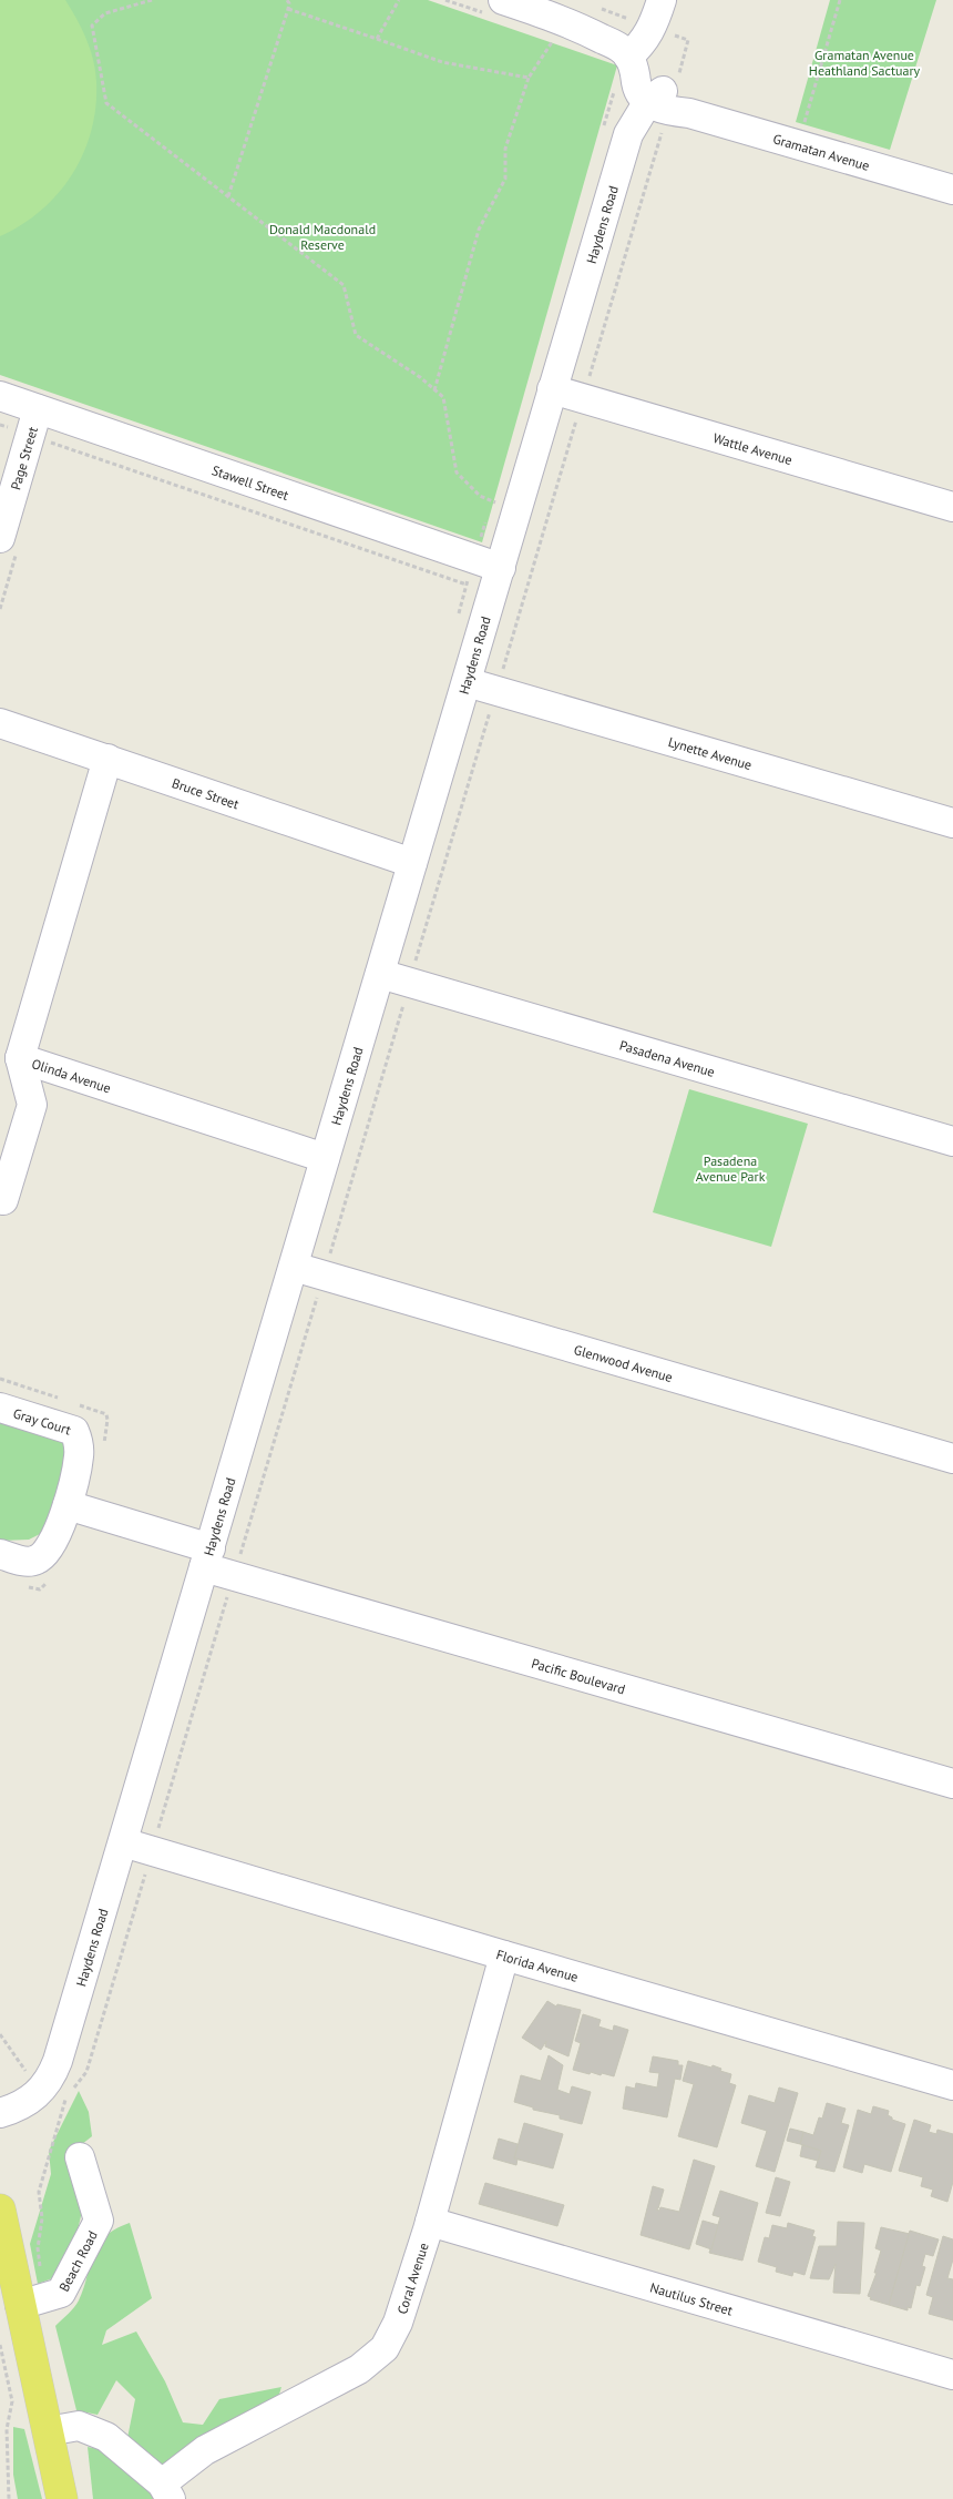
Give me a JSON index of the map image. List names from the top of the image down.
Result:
{
  "streets": {
    "street": [
      "Gramatan Avenue",
      "Haydens Road",
      "Wattle Avenue",
      "Page Street",
      "Stawell Street",
      "Lynette Avenue",
      "Bruce Street",
      "Pasadena Avenue",
      "Olinda Avenue",
      "Glenwood Avenue",
      "Gray Court",
      "Pacific Boulevard",
      "Florida Avenue",
      "Beach Road",
      "Coral Avenue",
      "Nautilus Street"
    ]
  },
  "crossings": [
    ["Gramatan Avenue", "Haydens Road"],
    ["Haydens Road", "Wattle Avenue"],
    ["Haydens Road", "Stawell Street"],
    ["Haydens Road", "Lynette Avenue"],
    ["Haydens Road", "Bruce Street"],
    ["Haydens Road", "Pasadena Avenue"],
    ["Haydens Road", "Olinda Avenue"],
    ["Haydens Road", "Glenwood Avenue"],
    ["Haydens Road", "Pacific Boulevard"],
    ["Haydens Road", "Florida Avenue"],
    ["Page Street", "Stawell Street"],
    ["Bruce Street", "Olinda Avenue"],
    ["Florida Avenue", "Coral Avenue"],
    ["Coral Avenue", "Nautilus Street"]
  ],
  "parks": ["Gramatan Avenue Heathland Sactuary", "Donald Macdonald Reserve", "Pasadena Avenue Park"]
}
